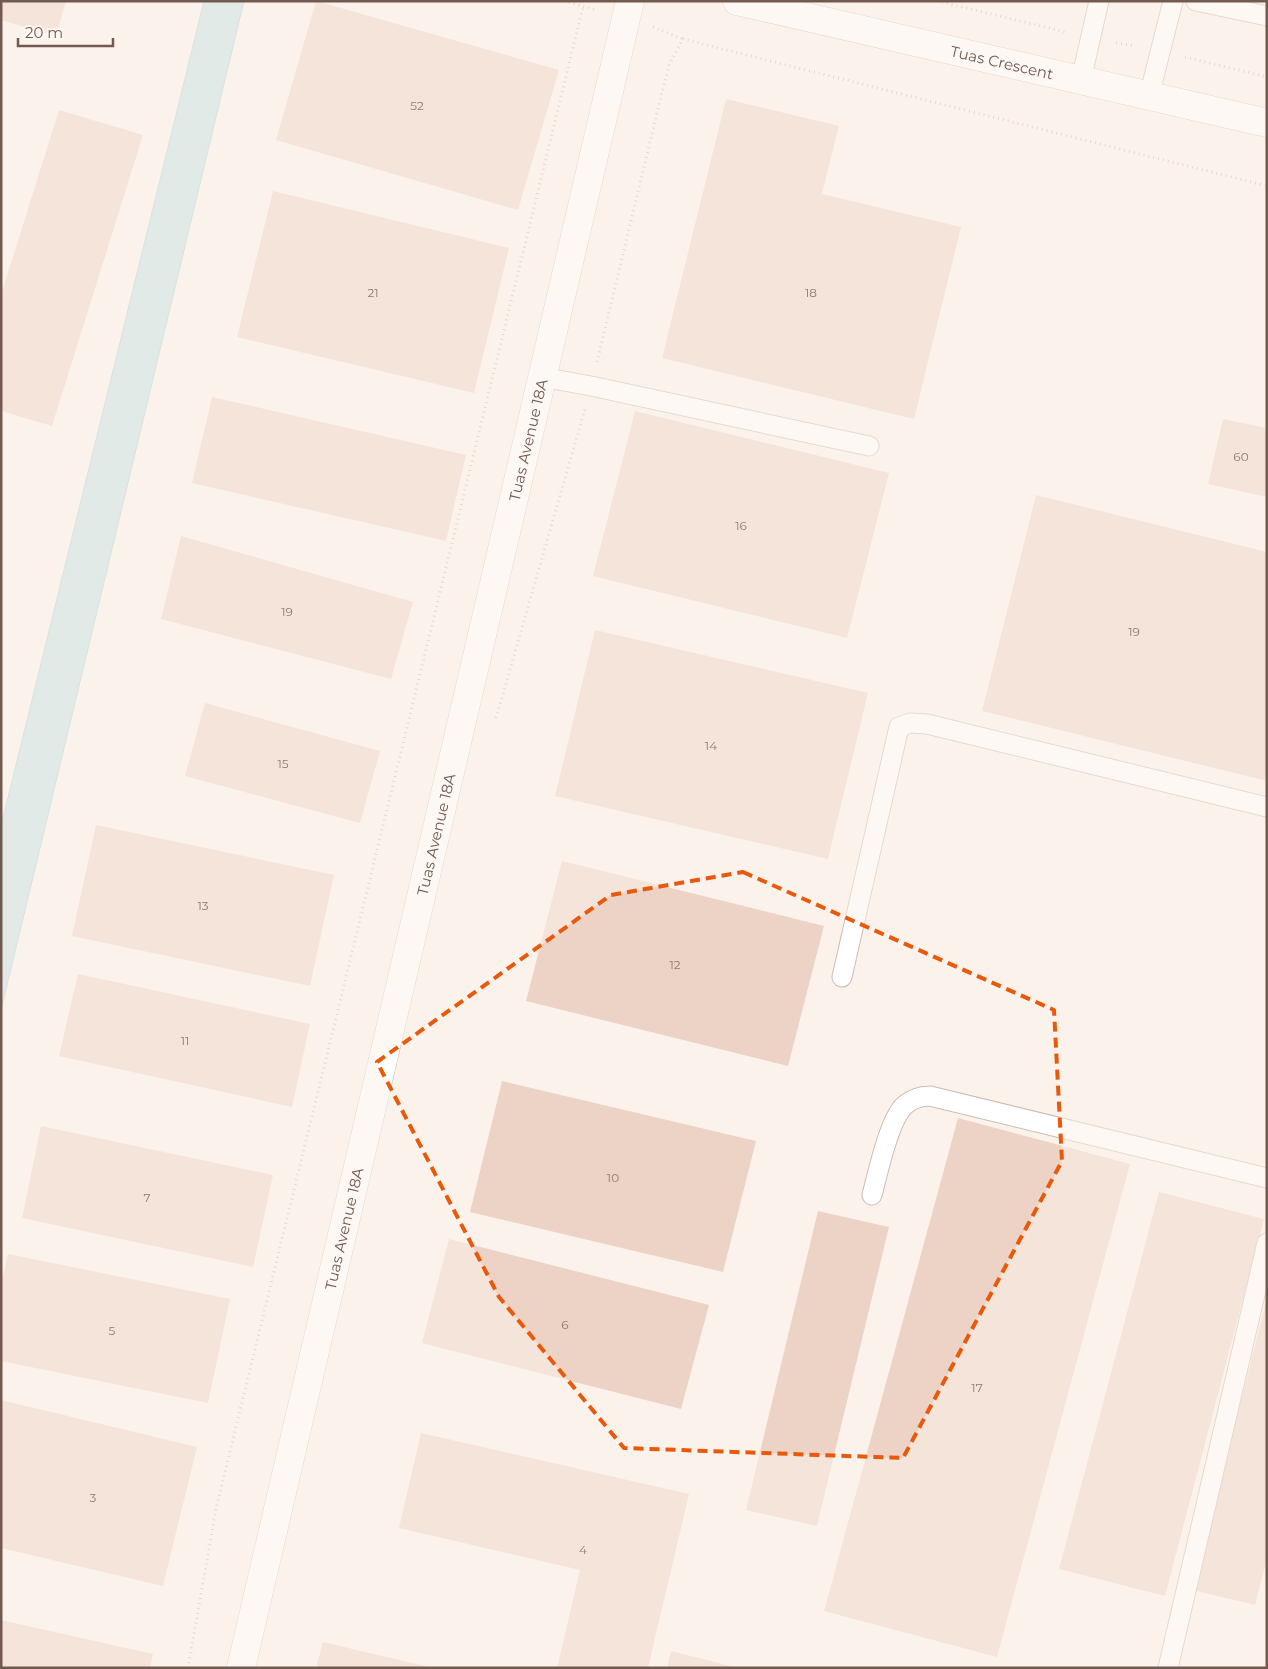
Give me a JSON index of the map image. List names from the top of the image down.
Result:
{
  "streets": {
    "street": ["Tuas Crescent", "Tuas Avenue 18A"]
  },
  "house_numbers": [
    "52",
    "21",
    "18",
    "60",
    "16",
    "19",
    "19",
    "14",
    "15",
    "13",
    "12",
    "11",
    "10",
    "7",
    "6",
    "5",
    "17",
    "3",
    "4"
  ],
  "scale_bar": "20 m"
}
